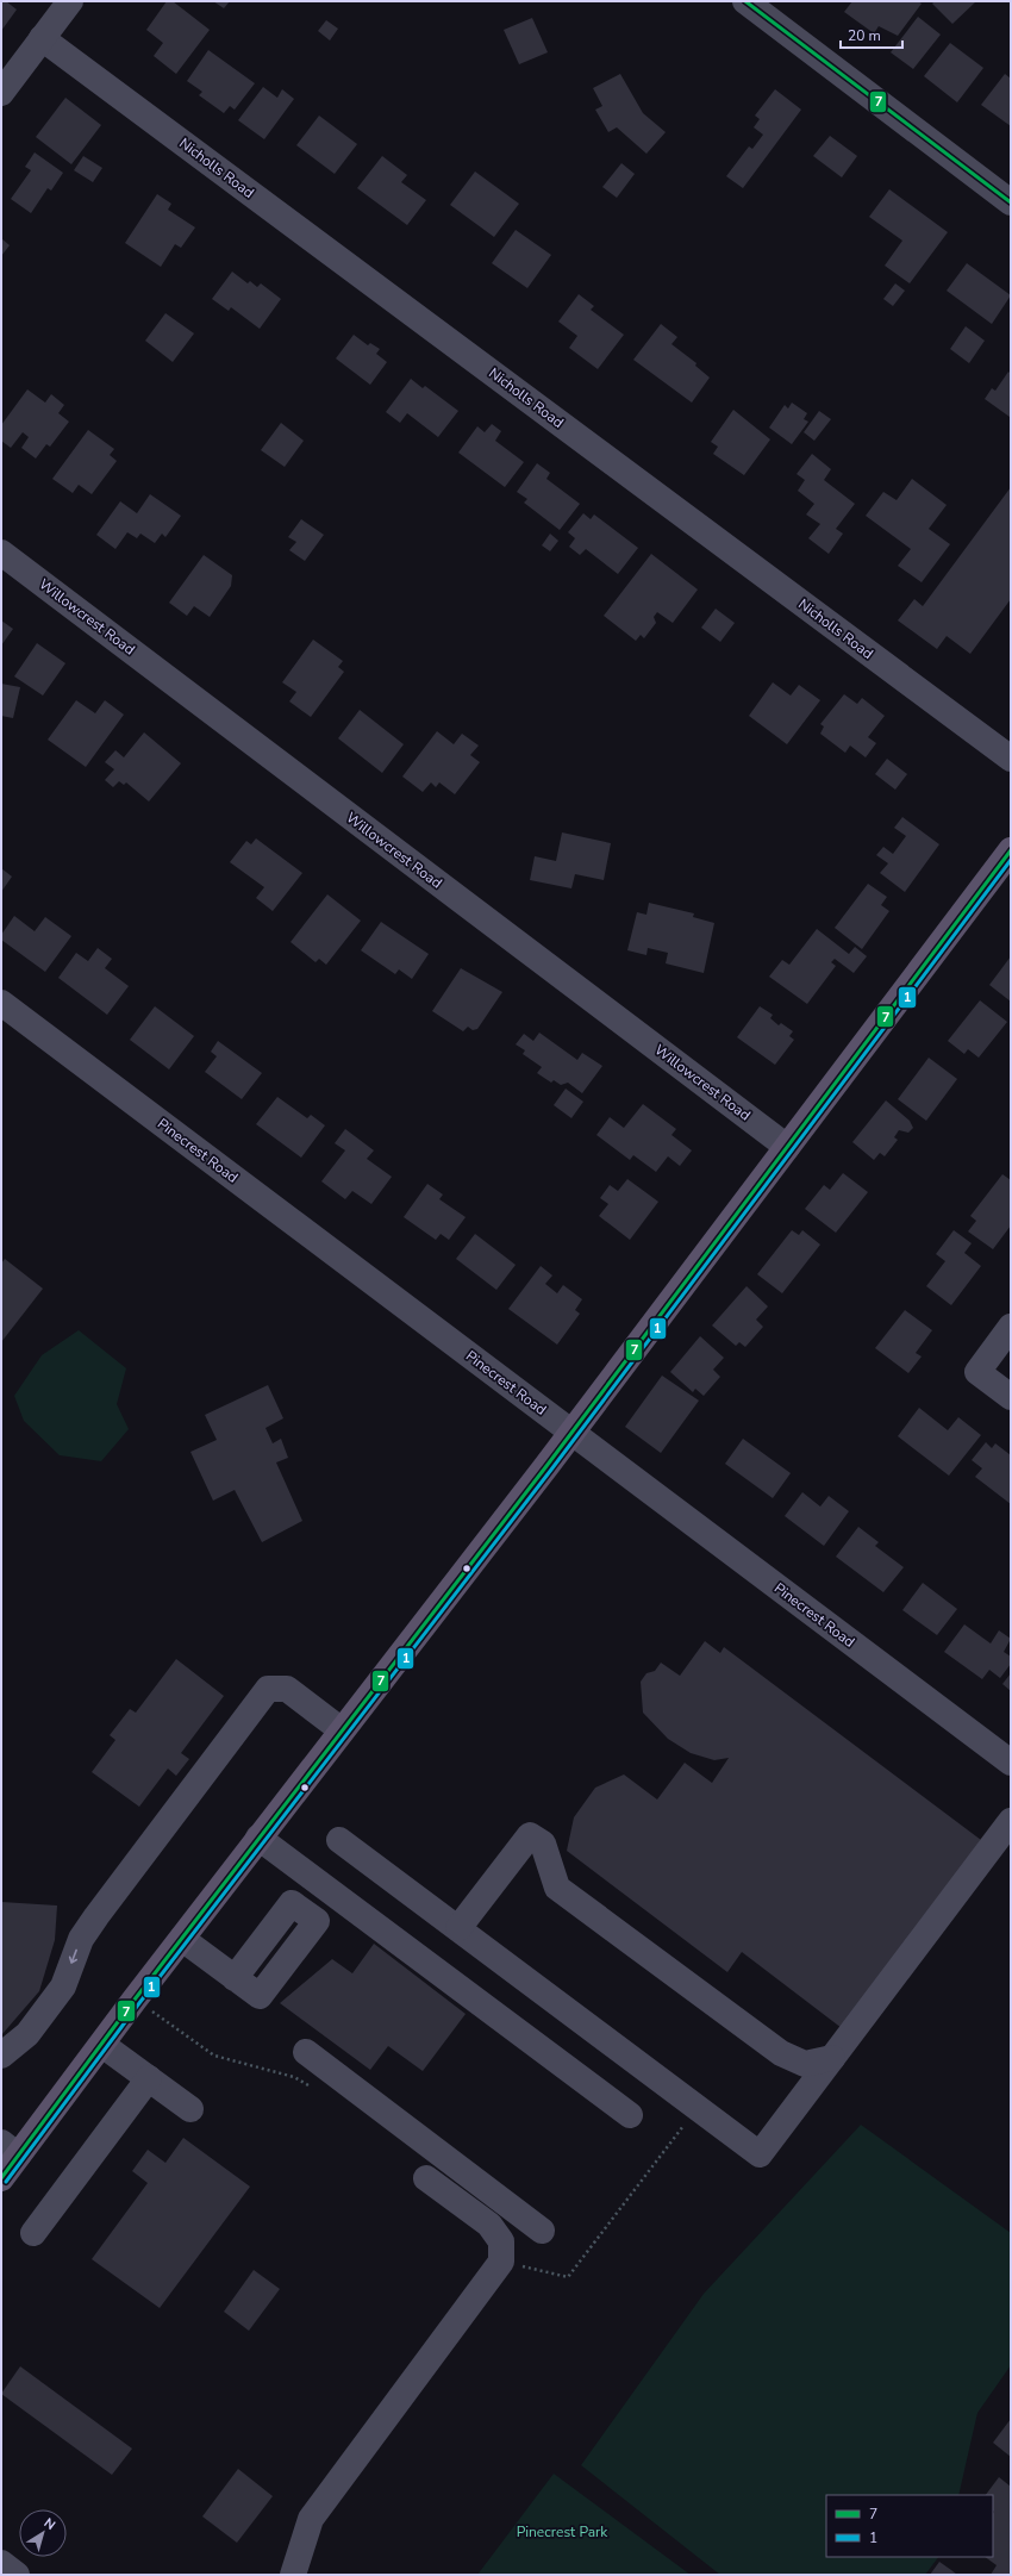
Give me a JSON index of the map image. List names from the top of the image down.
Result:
{
  "streets": {
    "street": ["Nicholls Road", "Willowcrest Road", "Pinecrest Road"]
  },
  "parks": ["Pinecrest Park"],
  "lines": ["transit line 7", "transit line 1"],
  "legend": ["7", "1"],
  "scale_bar": "20 m",
  "north": "top right"
}
